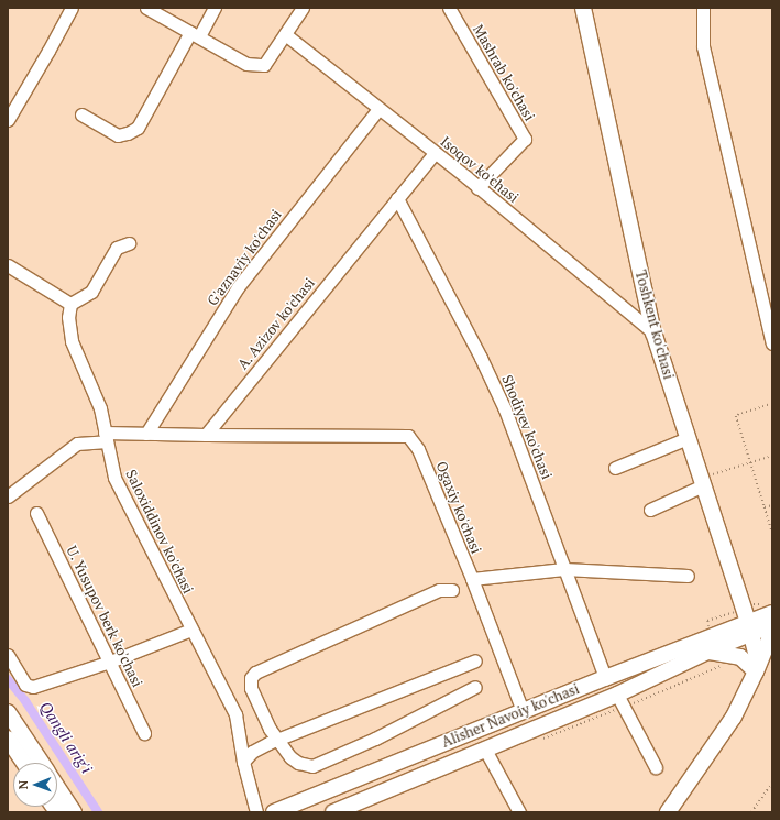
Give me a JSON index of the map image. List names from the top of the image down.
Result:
{
  "streets": {
    "main road": ["Toshkent ko'chasi", "Alisher Navoiy ko'chasi"],
    "street": [
      "Mashrab ko'chasi",
      "Isoqov ko'chasi",
      "G'aznaviy ko'chasi",
      "A. Azizov ko'chasi",
      "Shodiyev ko'chasi",
      "Ogaxiy ko'chasi",
      "Saloxiddinov ko'chasi",
      "U. Yusupov berk ko'chasi"
    ]
  },
  "crossings": [
    ["Mashrab ko'chasi", "Isoqov ko'chasi"],
    ["Isoqov ko'chasi", "G'aznaviy ko'chasi"],
    ["Isoqov ko'chasi", "A. Azizov ko'chasi"],
    ["Isoqov ko'chasi", "Toshkent ko'chasi"],
    ["A. Azizov ko'chasi", "Shodiyev ko'chasi"],
    ["A. Azizov ko'chasi", "Ogaxiy ko'chasi"],
    ["Toshkent ko'chasi", "Alisher Navoiy ko'chasi"],
    ["Shodiyev ko'chasi", "Alisher Navoiy ko'chasi"]
  ],
  "water": ["Qangli arig'i"],
  "north": "left"
}
